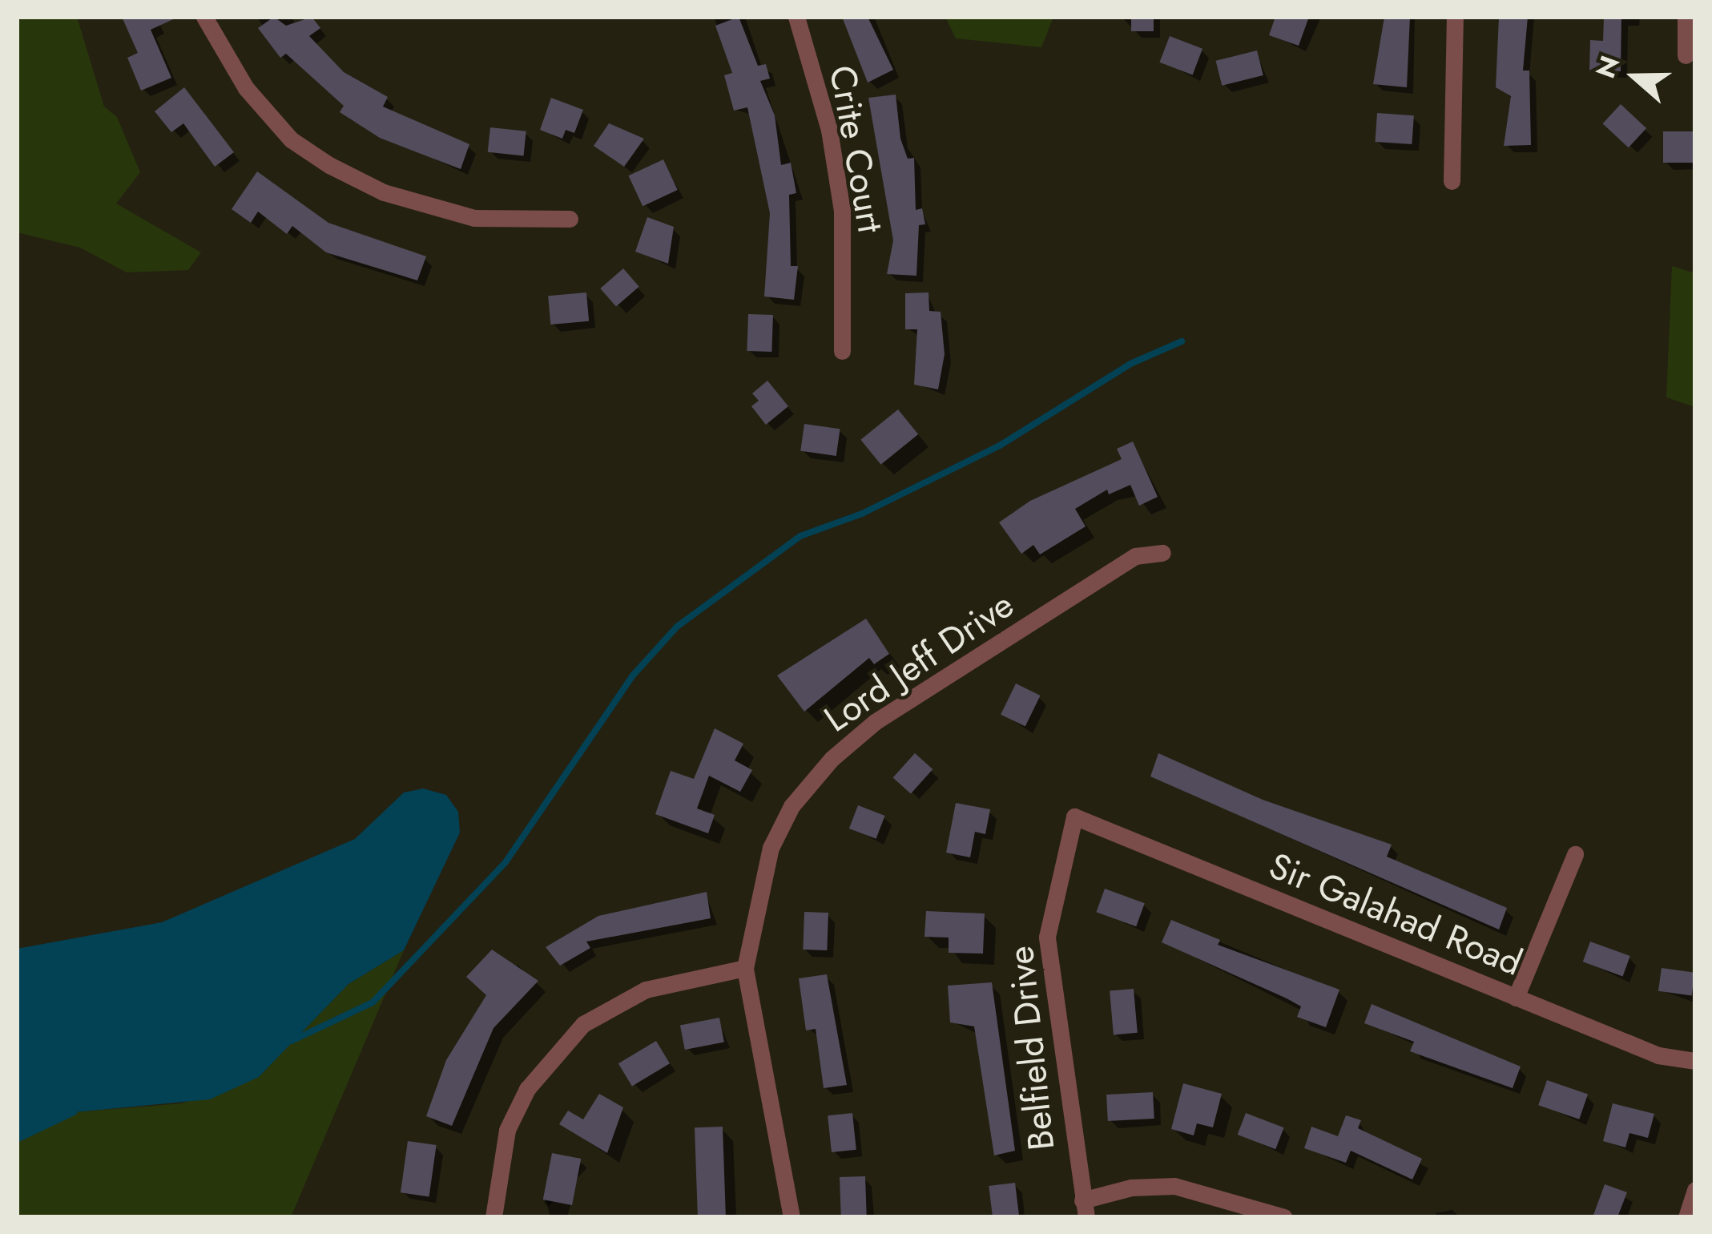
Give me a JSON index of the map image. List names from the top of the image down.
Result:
{
  "streets": {
    "street": [
      "Crite Court",
      "Lord Jeff Drive",
      "Sir Galahad Road",
      "Belfield Drive"
    ]
  },
  "crossings": [
    ["Sir Galahad Road", "Belfield Drive"]
  ],
  "north": "left"
}
